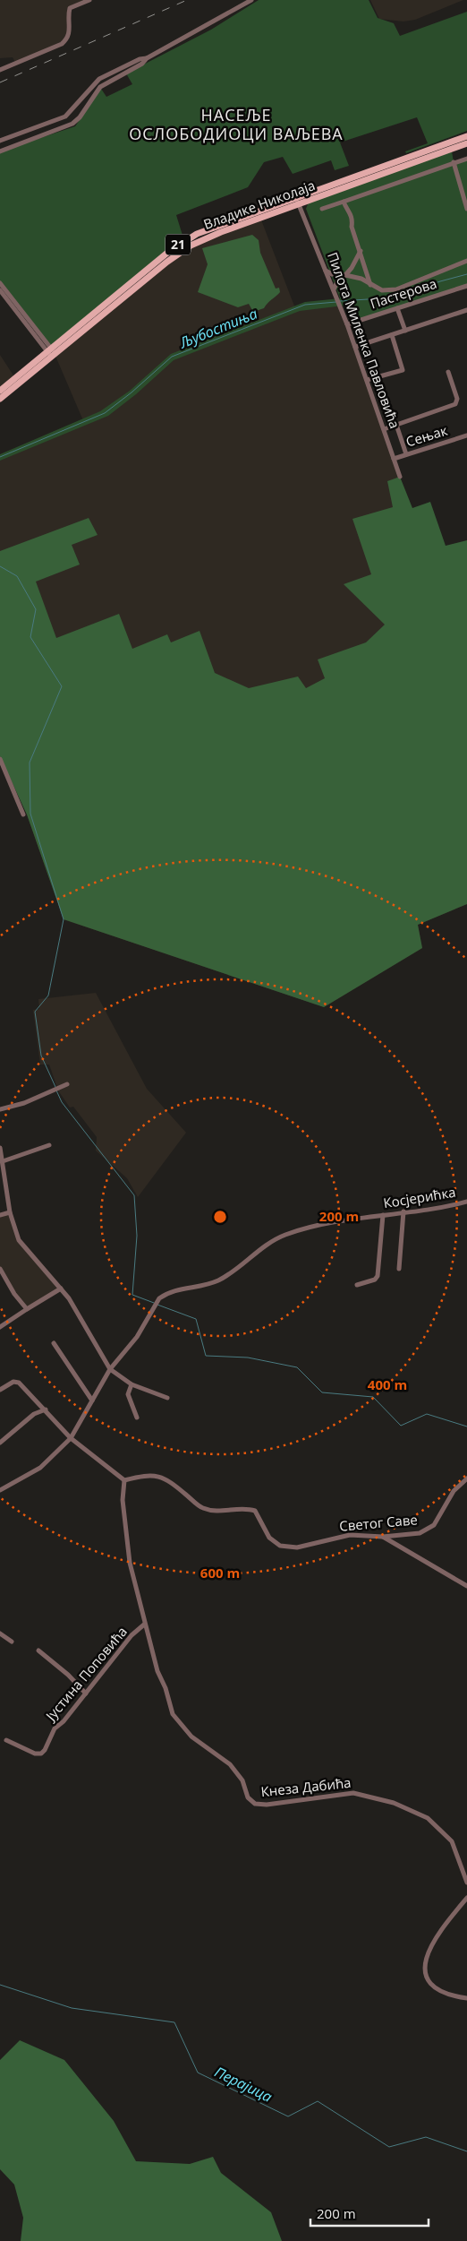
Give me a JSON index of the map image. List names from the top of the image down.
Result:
{
  "streets": {
    "main road": ["Владике Николаја", "21"],
    "street": [
      "Пастерова",
      "Пилота Миленка Павловића",
      "Сењак",
      "Косјерићка",
      "Светог Саве",
      "Јустина Поповића",
      "Кнеза Дабића"
    ]
  },
  "crossings": [
    ["Владике Николаја", "Пилота Миленка Павловића"],
    ["Пастерова", "Пилота Миленка Павловића"],
    ["Пилота Миленка Павловића", "Сењак"],
    ["Светог Саве", "Кнеза Дабића"],
    ["Јустина Поповића", "Кнеза Дабића"]
  ],
  "districts": ["НАСЕЉЕ ОСЛОБОДИОЦИ ВАЉЕВА"],
  "water": ["Љубостиња", "Перајица"],
  "scale_bar": "200 m",
  "rings": ["200 m", "400 m", "600 m"]
}
